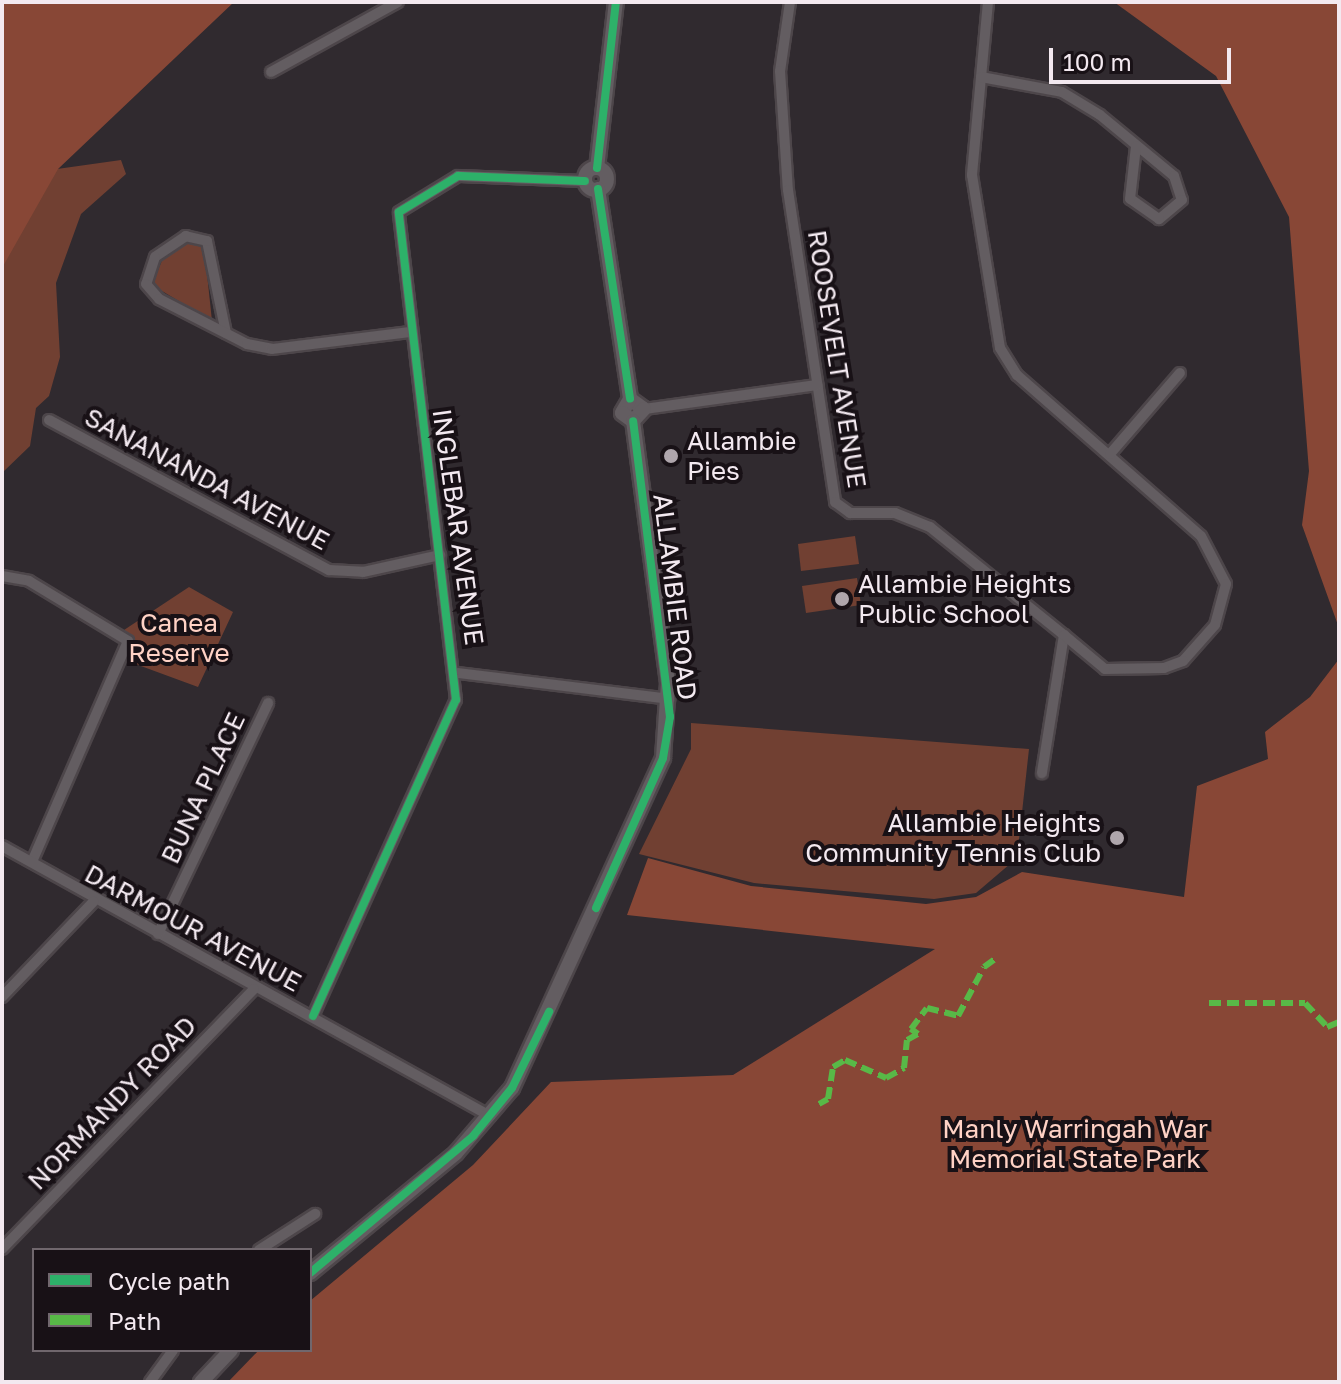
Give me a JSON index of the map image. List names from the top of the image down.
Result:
{
  "streets": {
    "main road": ["ALLAMBIE ROAD"],
    "street": [
      "ROOSEVELT AVENUE",
      "SANANANDA AVENUE",
      "INGLEBAR AVENUE",
      "BUNA PLACE",
      "DARMOUR AVENUE",
      "NORMANDY ROAD"
    ]
  },
  "crossings": [
    ["SANANANDA AVENUE", "INGLEBAR AVENUE"],
    ["INGLEBAR AVENUE", "DARMOUR AVENUE"],
    ["ALLAMBIE ROAD", "DARMOUR AVENUE"],
    ["BUNA PLACE", "DARMOUR AVENUE"],
    ["DARMOUR AVENUE", "NORMANDY ROAD"]
  ],
  "parks": ["Canea Reserve", "Manly Warringah War Memorial State Park"],
  "places": ["Allambie Pies", "Allambie Heights Public School", "Allambie Heights Community Tennis Club"],
  "legend": ["Cycle path", "Path"],
  "scale_bar": "100 m"
}
